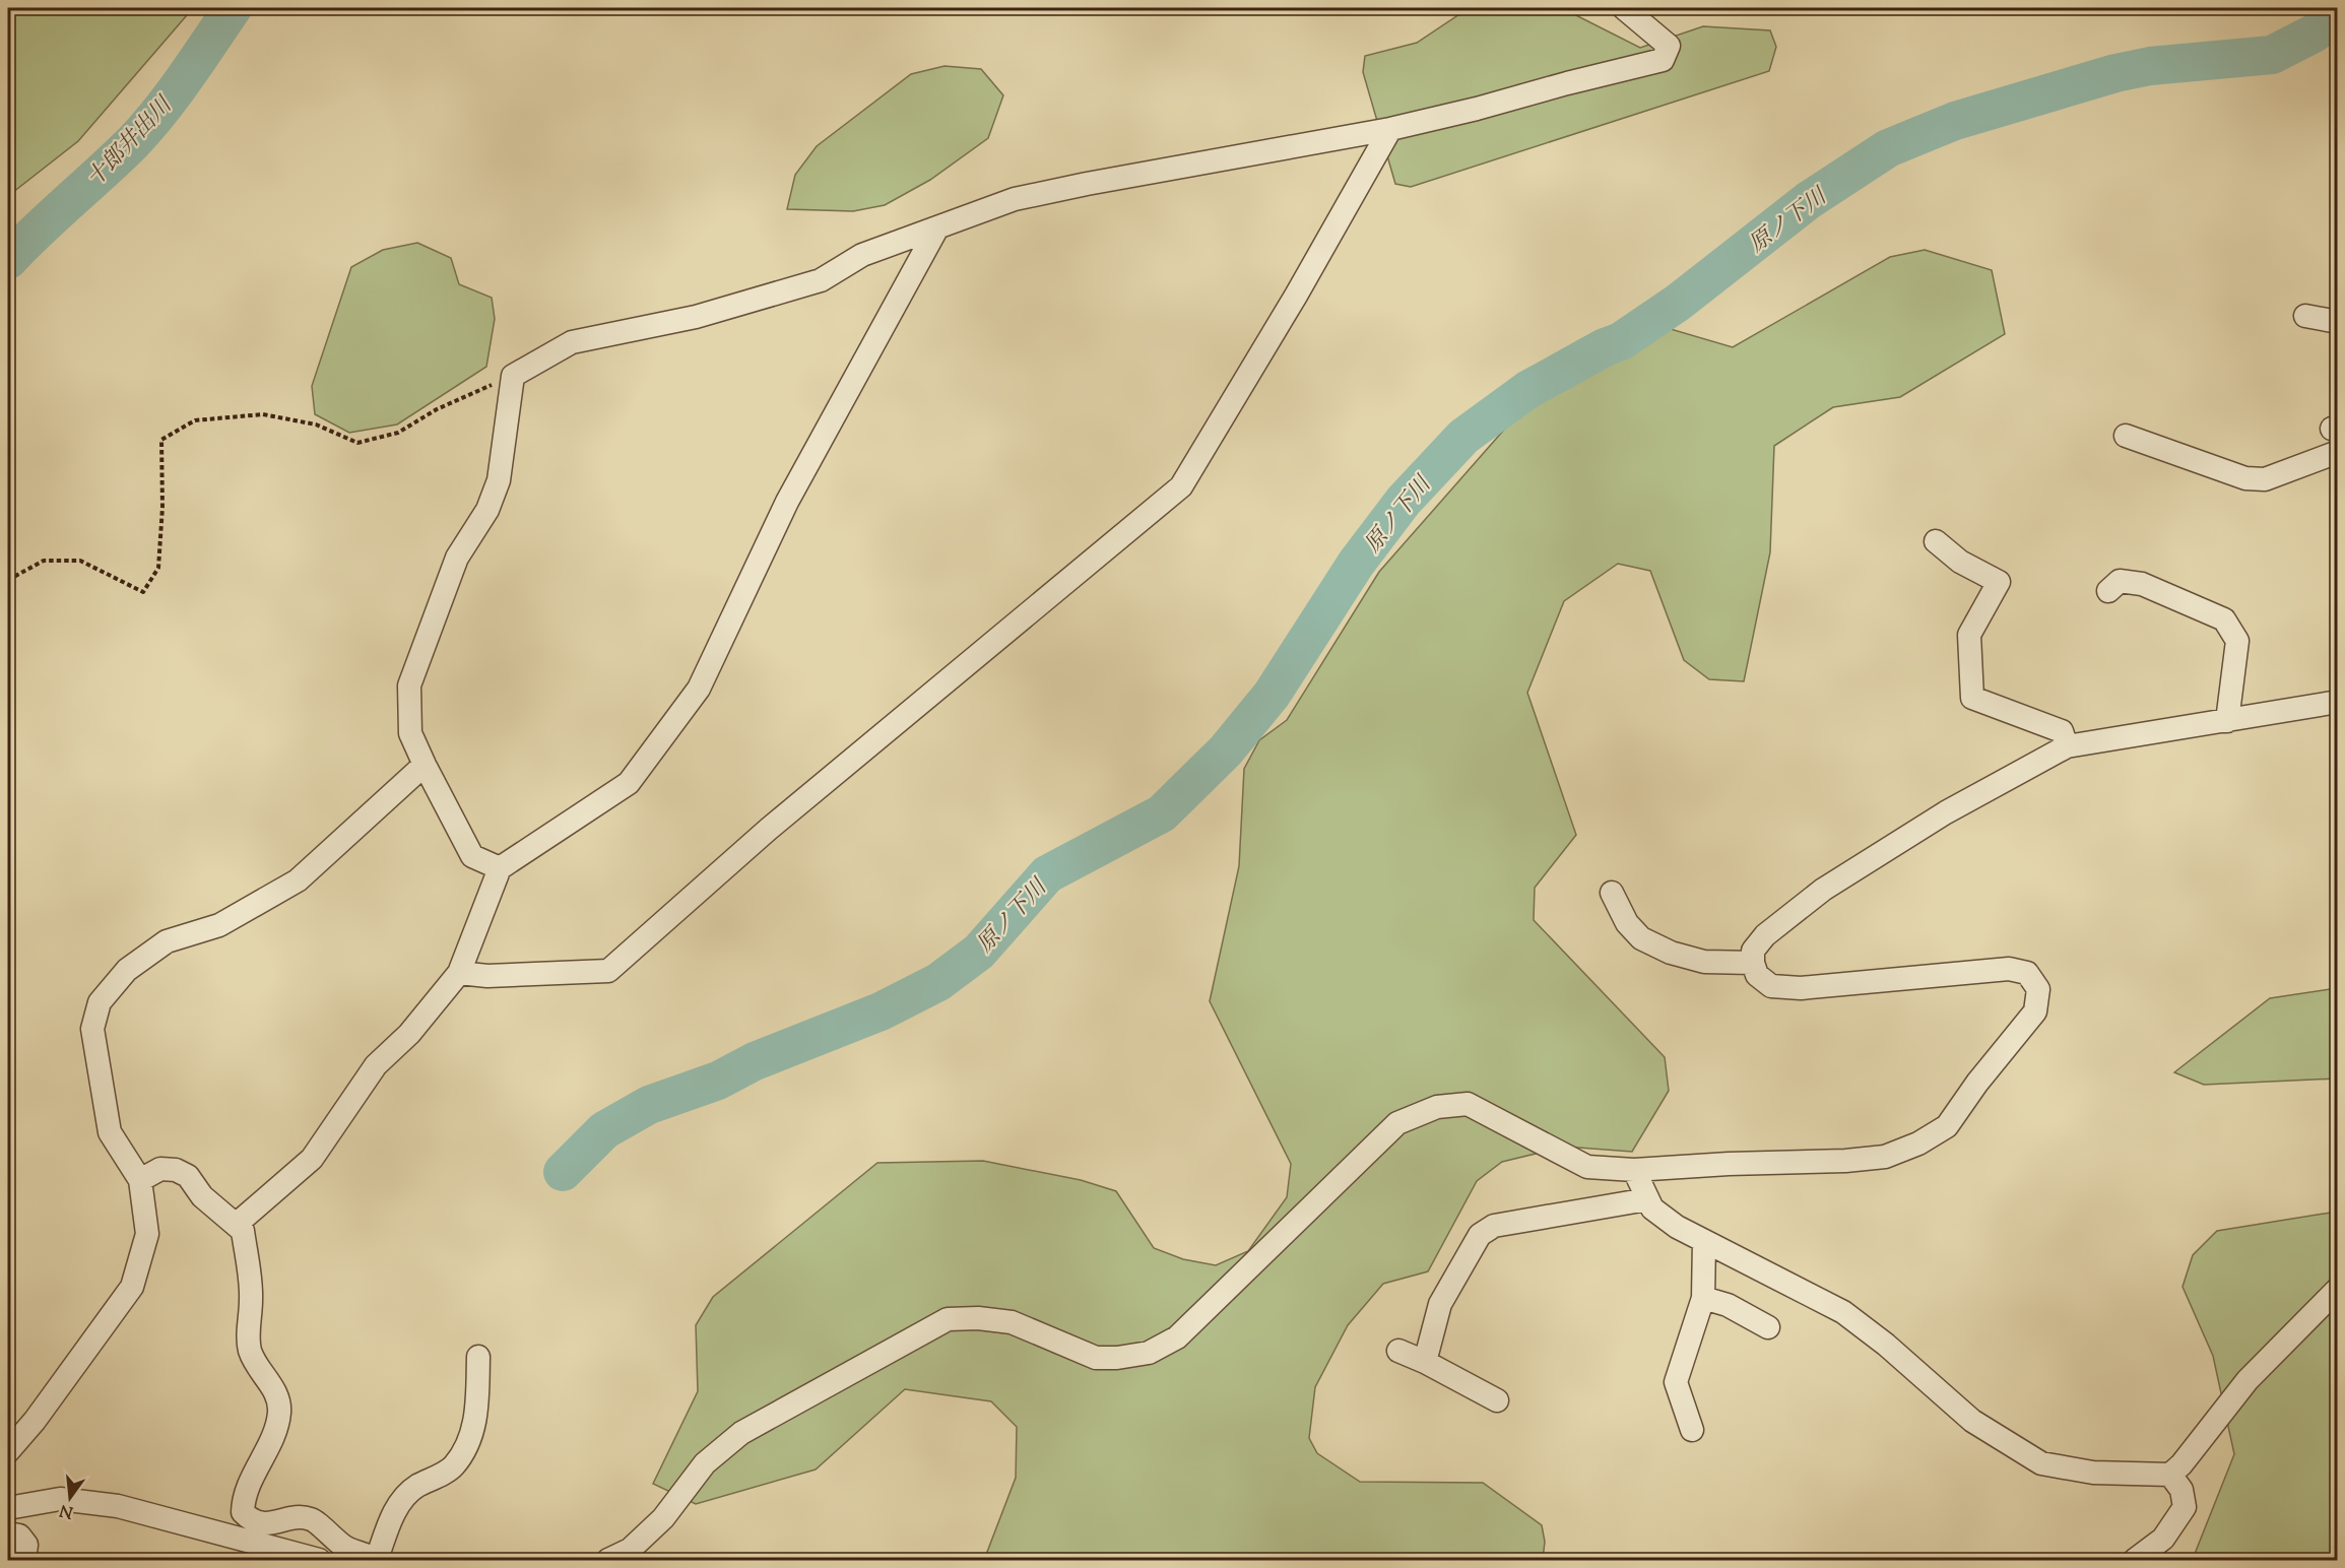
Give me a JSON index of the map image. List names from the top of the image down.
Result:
{
  "water": ["十郎井出川", "原ノ下川"],
  "north": "bottom"
}
